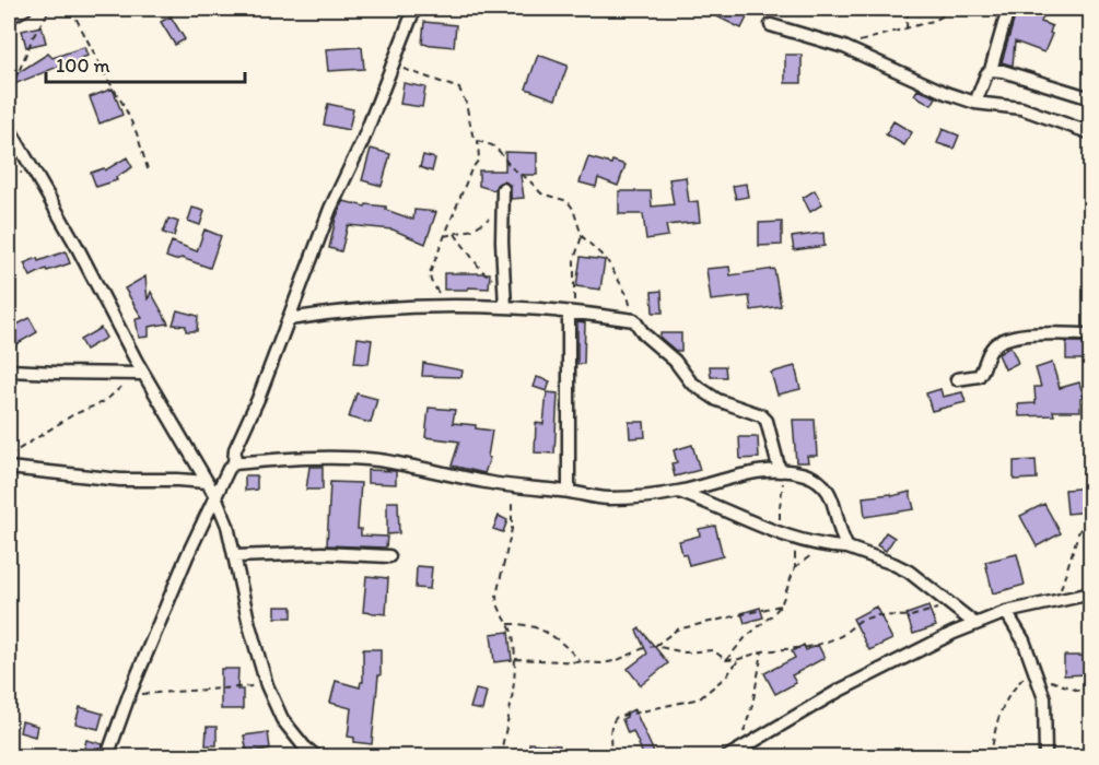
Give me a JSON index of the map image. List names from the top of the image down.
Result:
{
  "scale_bar": "100 m"
}
